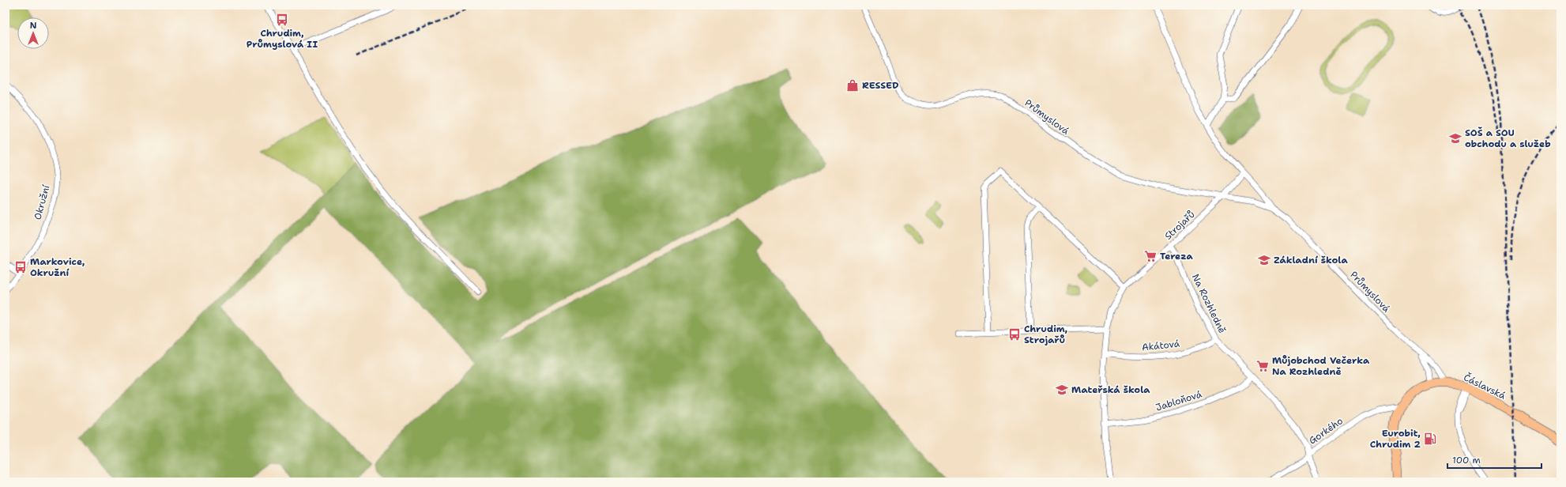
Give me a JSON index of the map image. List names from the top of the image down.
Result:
{
  "streets": {
    "main road": ["Čáslavská"],
    "street": [
      "Průmyslová",
      "Okružní",
      "Strojařů",
      "Na Rozhledně",
      "Akátová",
      "Jabloňová",
      "Gorkého"
    ]
  },
  "crossings": [
    ["Průmyslová", "Strojařů"],
    ["Průmyslová", "Čáslavská"],
    ["Strojařů", "Na Rozhledně"],
    ["Strojařů", "Akátová"],
    ["Strojařů", "Jabloňová"],
    ["Na Rozhledně", "Akátová"],
    ["Na Rozhledně", "Jabloňová"],
    ["Na Rozhledně", "Gorkého"],
    ["Čáslavská", "Gorkého"]
  ],
  "places": {
    "bus stop": ["Chrudim, Průmyslová II", "Markovice, Okružní", "Chrudim, Strojařů"],
    "shop": ["RESSED"],
    "school or university": ["SOŠ a SOU obchodu a služeb", "Základní škola", "Mateřská škola"],
    "supermarket": ["Tereza", "Můjobchod Večerka Na Rozhledně"],
    "fuel station": ["Eurobit, Chrudim 2"]
  },
  "scale_bar": "100 m",
  "north": "top"
}
